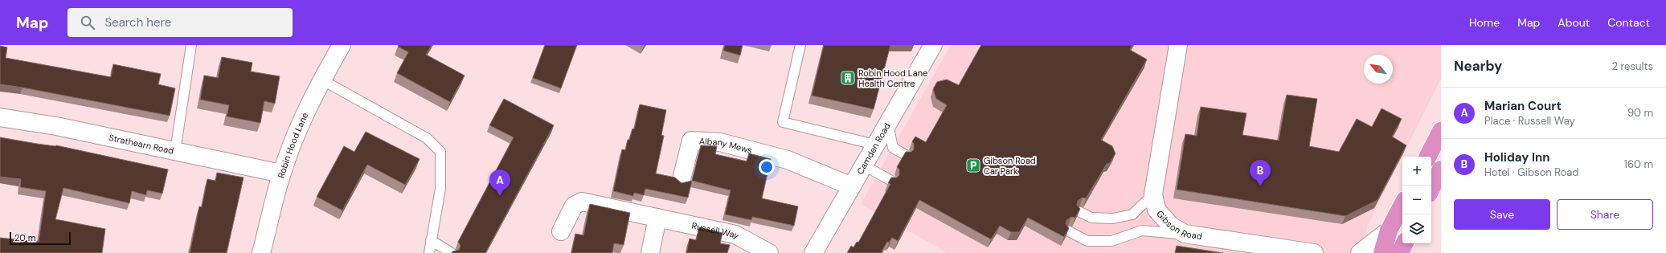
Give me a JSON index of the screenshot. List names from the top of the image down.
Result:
{
  "streets": {
    "street": [
      "Strathearn Road",
      "Robin Hood Lane",
      "Albany Mews",
      "Camden Road",
      "Gibson Road",
      "Russell Way"
    ]
  },
  "crossings": [
    ["Strathearn Road", "Robin Hood Lane"],
    ["Albany Mews", "Camden Road"]
  ],
  "places": {
    "building": ["Robin Hood Lane Health Centre"],
    "parking": ["Gibson Road Car Park"]
  },
  "scale_bar": "20 m",
  "north": "top left",
  "page": {
    "header": "Map",
    "search": "Search here",
    "nav": [
      "Home",
      "Map",
      "About",
      "Contact"
    ],
    "heading": ["Nearby", "2 results"],
    "list": [
      {
        "mark": "A",
        "name": "Marian Court",
        "note": "Place · Russell Way",
        "value": "90 m"
      },
      {
        "mark": "B",
        "name": "Holiday Inn",
        "note": "Hotel · Gibson Road",
        "value": "160 m"
      }
    ],
    "map_buttons": ["+", "−"],
    "pins": ["B", "A"],
    "buttons": ["Save", "Share"],
    "scale": "20 m"
  }
}
